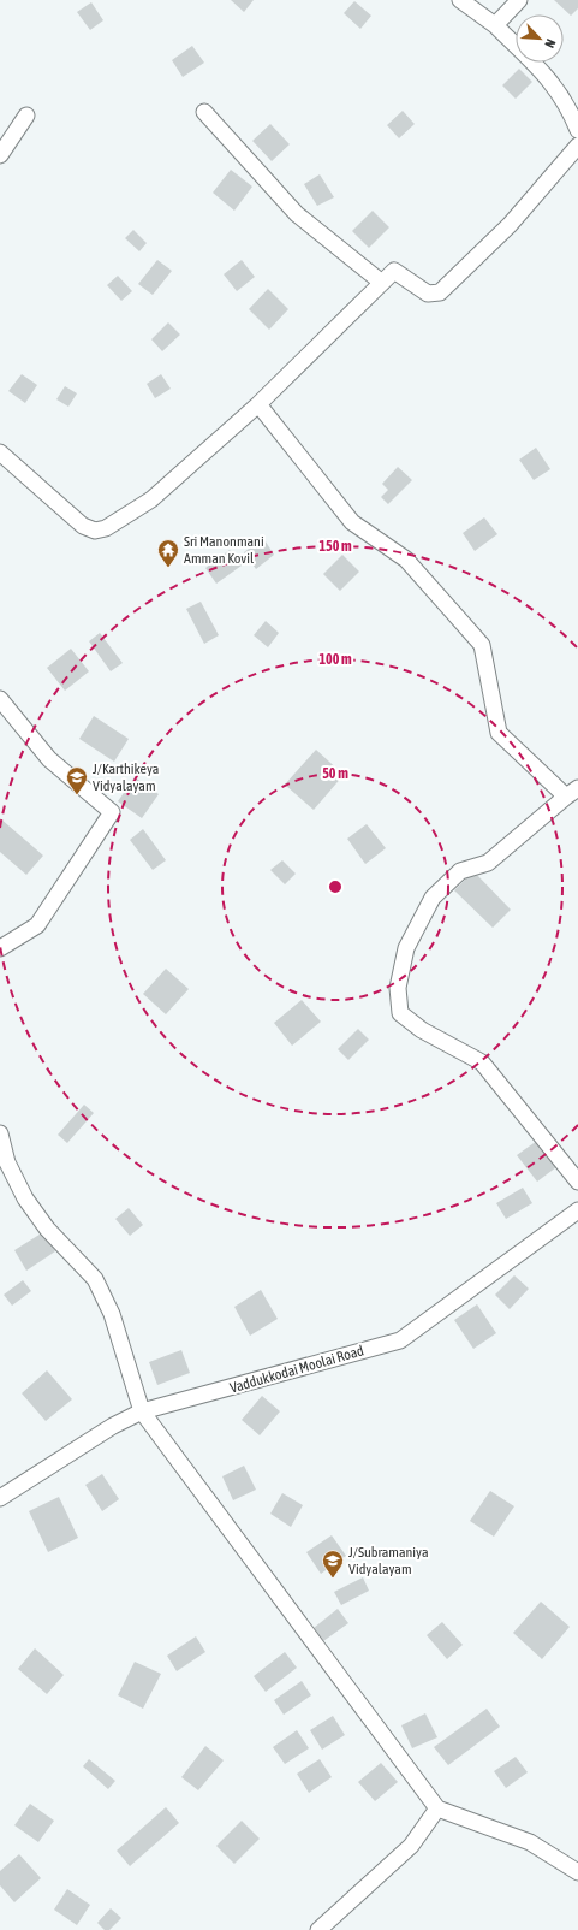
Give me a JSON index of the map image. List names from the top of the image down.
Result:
{
  "streets": {
    "street": ["Vaddukkodai Moolai Road"]
  },
  "places": {
    "temple": ["Sri Manonmani Amman Kovil"],
    "school or university": ["J/Karthikeya Vidyalayam", "J/Subramaniya Vidyalayam"]
  },
  "north": "bottom right",
  "rings": ["150 m", "100 m", "50 m"]
}
